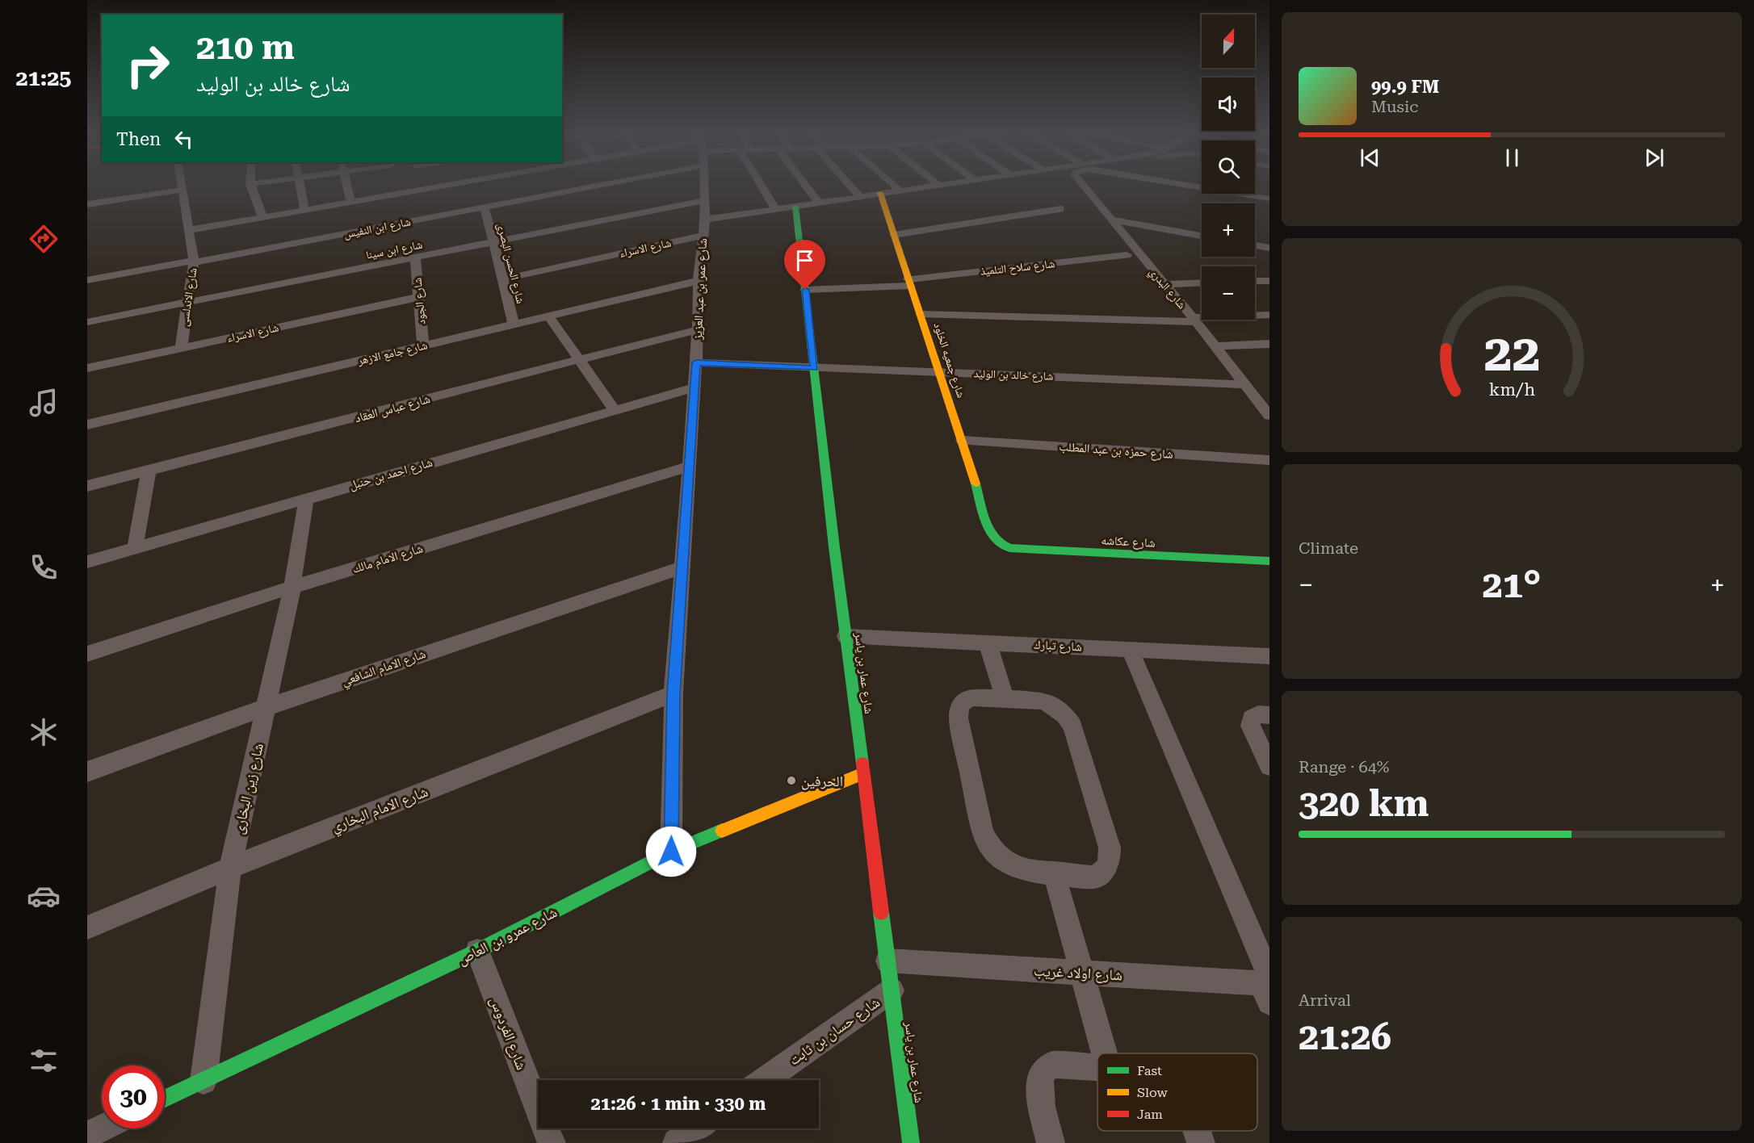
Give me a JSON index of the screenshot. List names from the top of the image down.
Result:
{
  "streets": {
    "street": [
      "شارع ابن النفيس",
      "شارع الاسراء",
      "شارع ابن سينا",
      "شارع الحسن البصرى",
      "شارع سلاح التلميذ",
      "شارع البدري",
      "شارع عمر بن عبد العزيز",
      "شارع الاندلسى",
      "شارع الجود",
      "شارع جامع الازهر",
      "شارع جمعيه الخلود",
      "شارع خالد بن الوليد",
      "شارع عباس العقاد",
      "شارع حمزه بن عبد المطلب",
      "شارع احمد بن حنبل",
      "شارع عكاشه",
      "شارع الامام مالك",
      "شارع تبارك",
      "شارع الامام الشافعي",
      "شارع عمار بن ياسر",
      "شارع زين البخارى",
      "شارع الامام البخاري",
      "شارع عمرو بن العاص",
      "شارع اولاد غريب",
      "شارع حسان بن ثابت",
      "شارع الفردوس"
    ]
  },
  "crossings": [
    ["شارع ابن النفيس", "شارع الحسن البصرى"],
    ["شارع ابن النفيس", "شارع الاندلسى"],
    ["شارع الاسراء", "شارع الحسن البصرى"],
    ["شارع الاسراء", "شارع عمر بن عبد العزيز"],
    ["شارع الاسراء", "شارع الاندلسى"],
    ["شارع الاسراء", "شارع الجود"],
    ["شارع ابن سينا", "شارع الحسن البصرى"],
    ["شارع ابن سينا", "شارع عمر بن عبد العزيز"],
    ["شارع ابن سينا", "شارع الاندلسى"],
    ["شارع ابن سينا", "شارع الجود"],
    ["شارع الحسن البصرى", "شارع جامع الازهر"],
    ["شارع سلاح التلميذ", "شارع جمعيه الخلود"],
    ["شارع سلاح التلميذ", "شارع عمار بن ياسر"],
    ["شارع البدري", "شارع خالد بن الوليد"],
    ["شارع عمر بن عبد العزيز", "شارع جامع الازهر"],
    ["شارع عمر بن عبد العزيز", "شارع خالد بن الوليد"],
    ["شارع عمر بن عبد العزيز", "شارع عباس العقاد"],
    ["شارع عمر بن عبد العزيز", "شارع احمد بن حنبل"],
    ["شارع عمر بن عبد العزيز", "شارع الامام مالك"],
    ["شارع عمر بن عبد العزيز", "شارع الامام الشافعي"],
    ["شارع عمر بن عبد العزيز", "شارع الامام البخاري"],
    ["شارع عمر بن عبد العزيز", "شارع عمرو بن العاص"],
    ["شارع الجود", "شارع جامع الازهر"],
    ["شارع جمعيه الخلود", "شارع خالد بن الوليد"],
    ["شارع جمعيه الخلود", "شارع حمزه بن عبد المطلب"],
    ["شارع جمعيه الخلود", "شارع عكاشه"],
    ["شارع خالد بن الوليد", "شارع عمار بن ياسر"],
    ["شارع احمد بن حنبل", "شارع زين البخارى"],
    ["شارع الامام مالك", "شارع زين البخارى"],
    ["شارع تبارك", "شارع عمار بن ياسر"],
    ["شارع الامام الشافعي", "شارع زين البخارى"],
    ["شارع عمار بن ياسر", "شارع عمرو بن العاص"],
    ["شارع عمار بن ياسر", "شارع اولاد غريب"],
    ["شارع عمار بن ياسر", "شارع حسان بن ثابت"],
    ["شارع زين البخارى", "شارع الامام البخاري"],
    ["شارع زين البخارى", "شارع عمرو بن العاص"],
    ["شارع عمرو بن العاص", "شارع الفردوس"]
  ],
  "places": ["الحرفين"],
  "legend": ["Fast", "Slow", "Jam"],
  "north": "top",
  "page": {
    "tabs": "21:25",
    "map_buttons": ["+", "−"],
    "turn": ["210 m", "شارع خالد بن الوليد"],
    "song": ["99.9 FM", "Music"],
    "then": "Then",
    "tile": [
      "Climate",
      ["Range · 64%", "320 km"],
      ["Arrival", "21:26"]
    ],
    "heat": ["−", "21°", "+"],
    "limit": "30",
    "trip": "21:26 · 1 min · 330 m",
    "gauge": ["22", "km/h"]
  }
}
